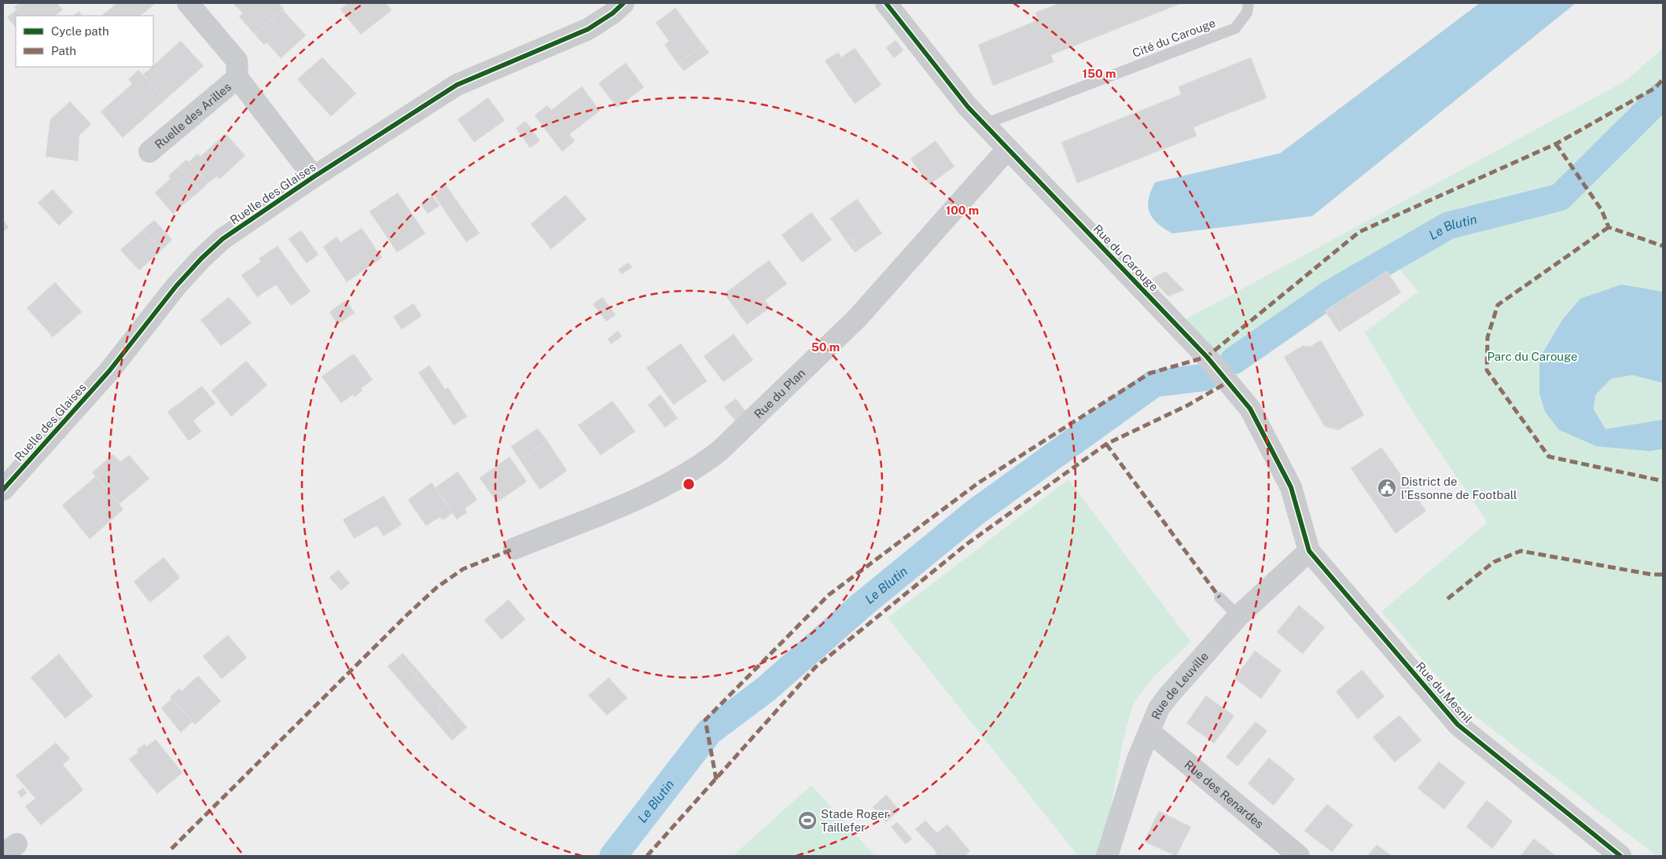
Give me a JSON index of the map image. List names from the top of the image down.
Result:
{
  "streets": {
    "street": [
      "Ruelle des Arilles",
      "Ruelle des Glaises",
      "Rue du Carouge",
      "Rue du Plan",
      "Rue de Leuville",
      "Rue du Mesnil",
      "Rue des Renardes"
    ],
    "lane": ["Cité du Carouge"]
  },
  "crossings": [
    ["Cité du Carouge", "Rue du Carouge"],
    ["Ruelle des Arilles", "Ruelle des Glaises"],
    ["Rue du Carouge", "Rue du Plan"],
    ["Rue du Carouge", "Rue de Leuville"],
    ["Rue du Carouge", "Rue du Mesnil"],
    ["Rue de Leuville", "Rue du Mesnil"],
    ["Rue de Leuville", "Rue des Renardes"]
  ],
  "water": ["Le Blutin"],
  "parks": ["Parc du Carouge"],
  "places": {
    "public building": ["District de l’Essonne de Football"],
    "sports": ["Stade Roger Taillefer"]
  },
  "legend": ["Cycle path", "Path"],
  "rings": ["150 m", "100 m", "50 m"]
}
